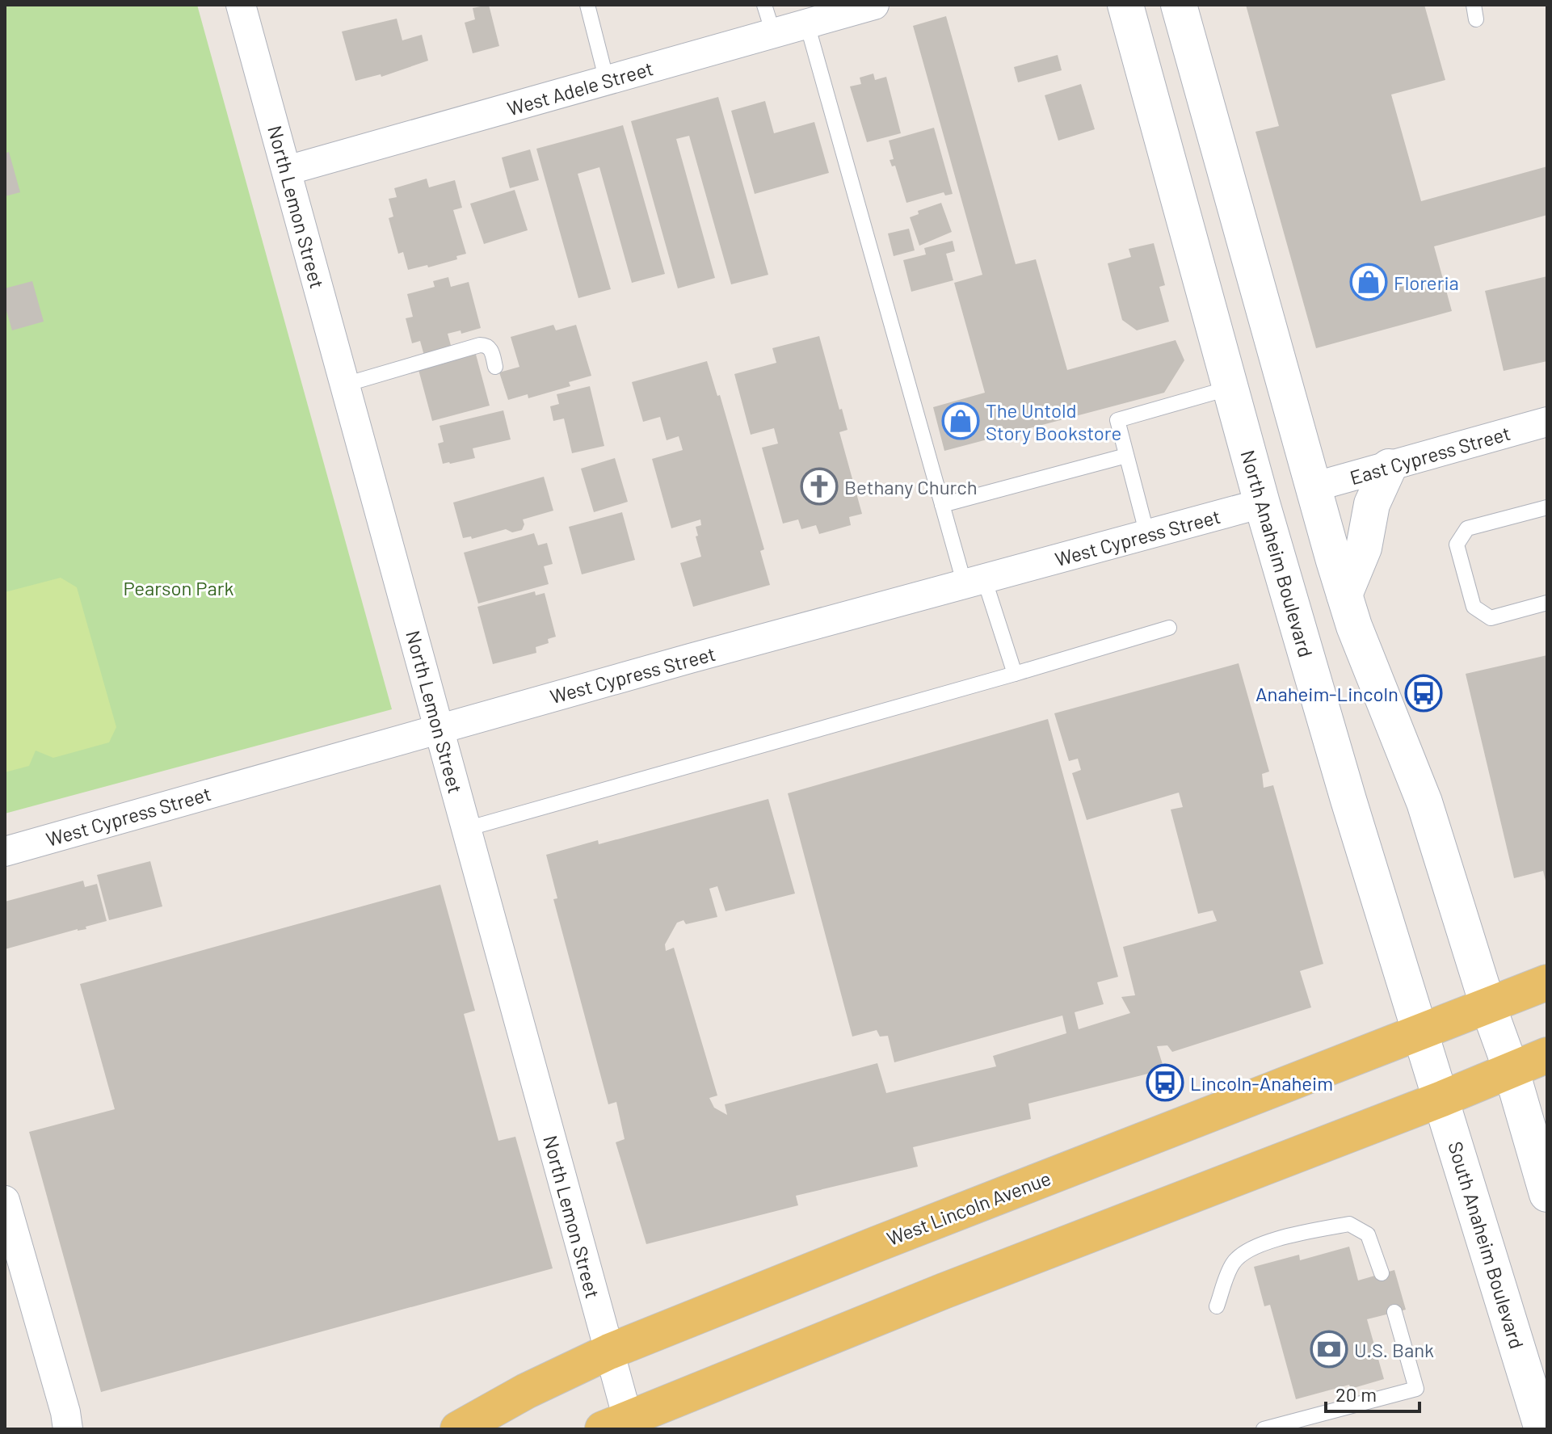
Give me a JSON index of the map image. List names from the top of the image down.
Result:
{
  "streets": {
    "main road": ["North Anaheim Boulevard", "West Lincoln Avenue", "South Anaheim Boulevard"],
    "street": [
      "West Adele Street",
      "North Lemon Street",
      "East Cypress Street",
      "West Cypress Street"
    ]
  },
  "crossings": [
    ["West Adele Street", "North Lemon Street"],
    ["North Lemon Street", "West Cypress Street"],
    ["North Lemon Street", "West Lincoln Avenue"],
    ["West Cypress Street", "North Anaheim Boulevard"],
    ["North Anaheim Boulevard", "West Lincoln Avenue"],
    ["North Anaheim Boulevard", "South Anaheim Boulevard"]
  ],
  "parks": ["Pearson Park"],
  "places": {
    "shop": ["Floreria", "The Untold Story Bookstore"],
    "church": ["Bethany Church"],
    "bus stop": ["Anaheim-Lincoln", "Lincoln-Anaheim"],
    "bank": ["U.S. Bank"]
  },
  "scale_bar": "20 m"
}
